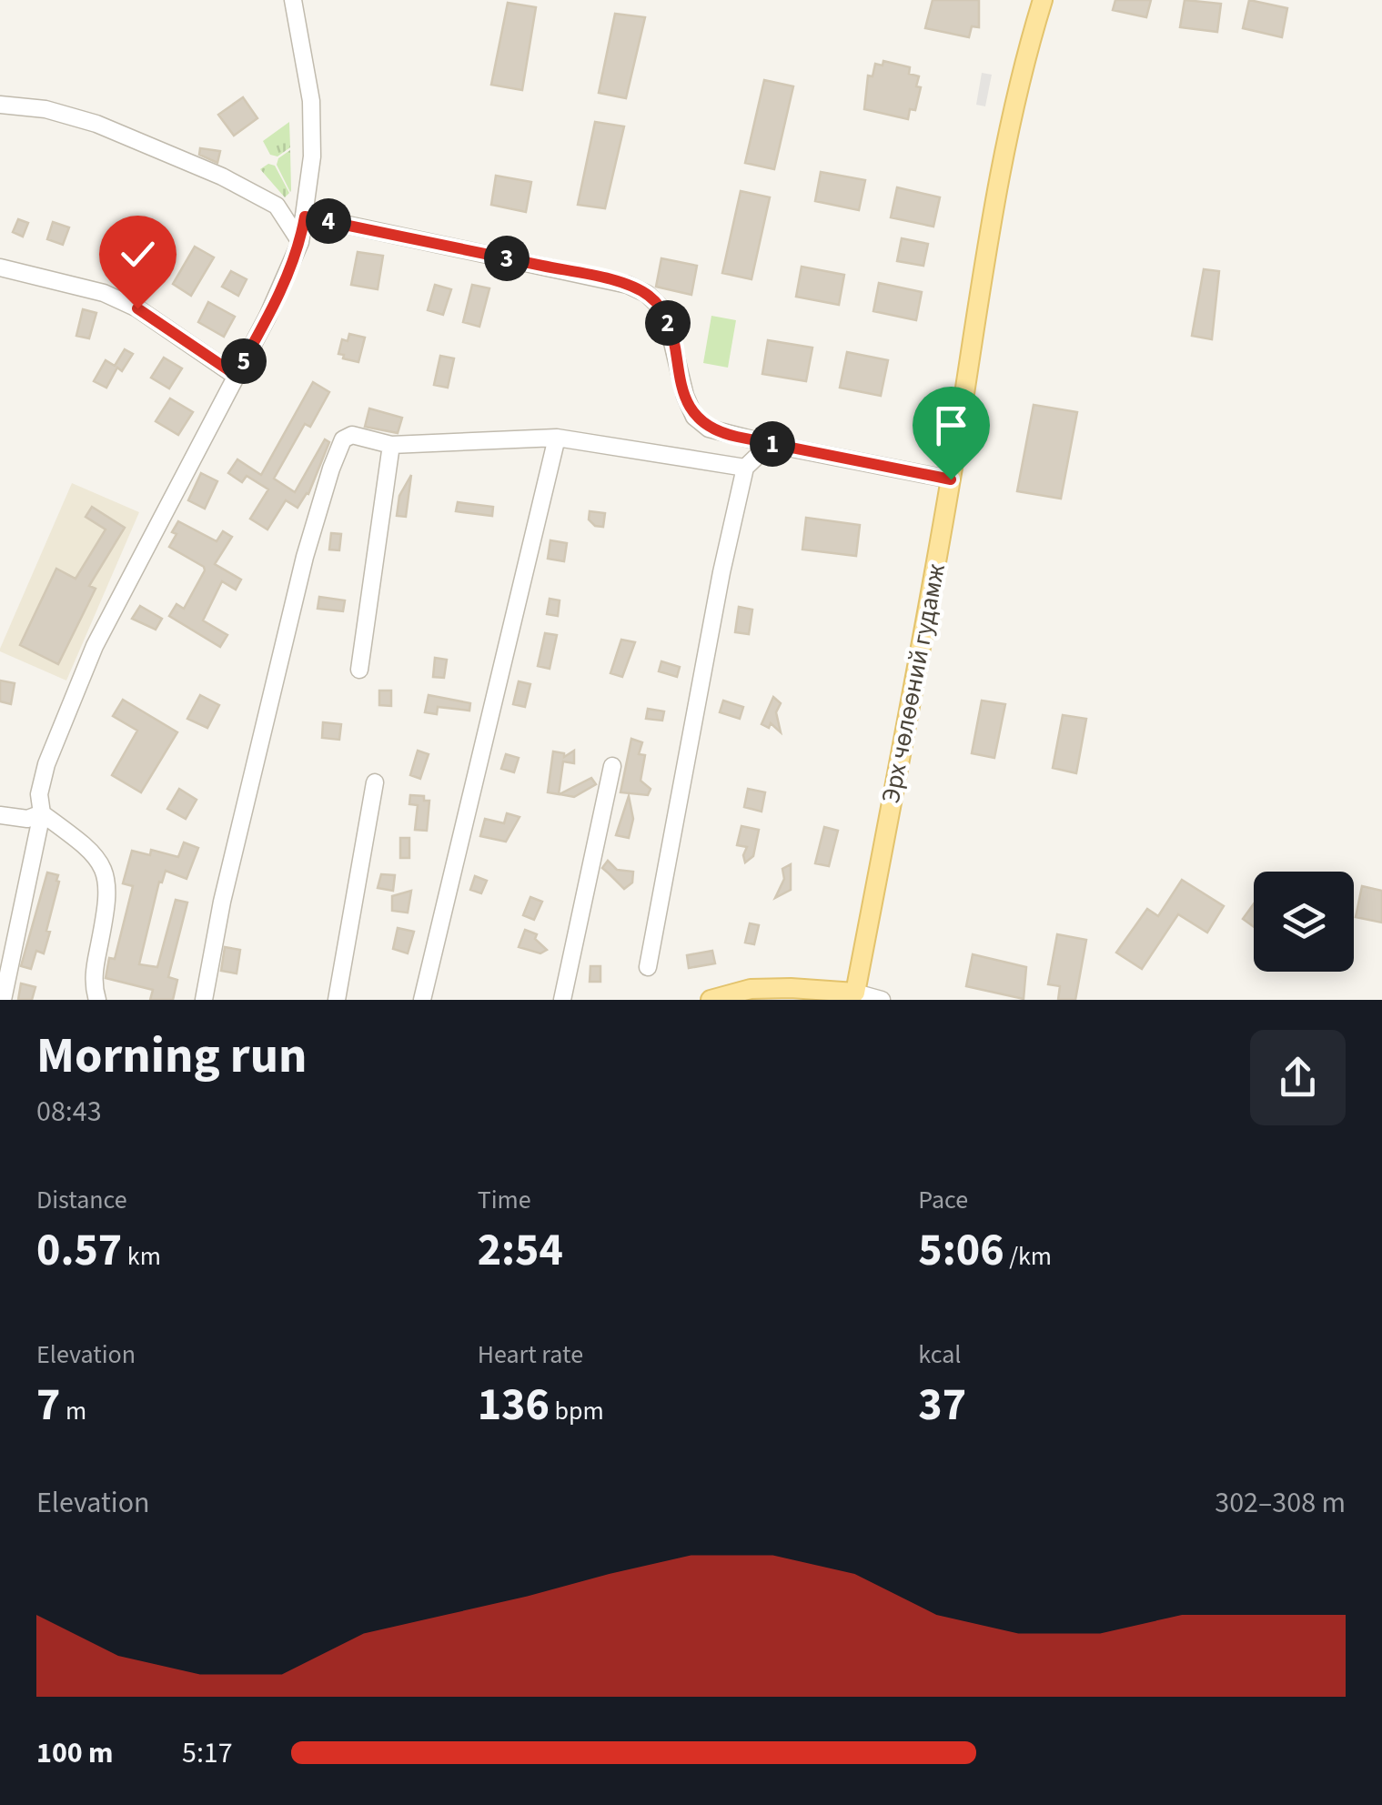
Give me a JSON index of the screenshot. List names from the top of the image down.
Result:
{
  "streets": {
    "main road": ["Эрх чөлөөний гудамж"]
  },
  "page": {
    "pins": [
      "4",
      "3",
      "2",
      "5",
      "1"
    ],
    "heading": ["Morning run", "08:43"],
    "stats": [
      ["Distance", "0.57 km"],
      ["Time", "2:54"],
      ["Pace", "5:06 /km"],
      ["Elevation", "7 m"],
      ["Heart rate", "136 bpm"],
      ["kcal", "37"]
    ],
    "chart": ["Elevation", "302–308 m"],
    "list": [
      {
        "name": "100 m",
        "note": "5:17"
      }
    ]
  }
}
